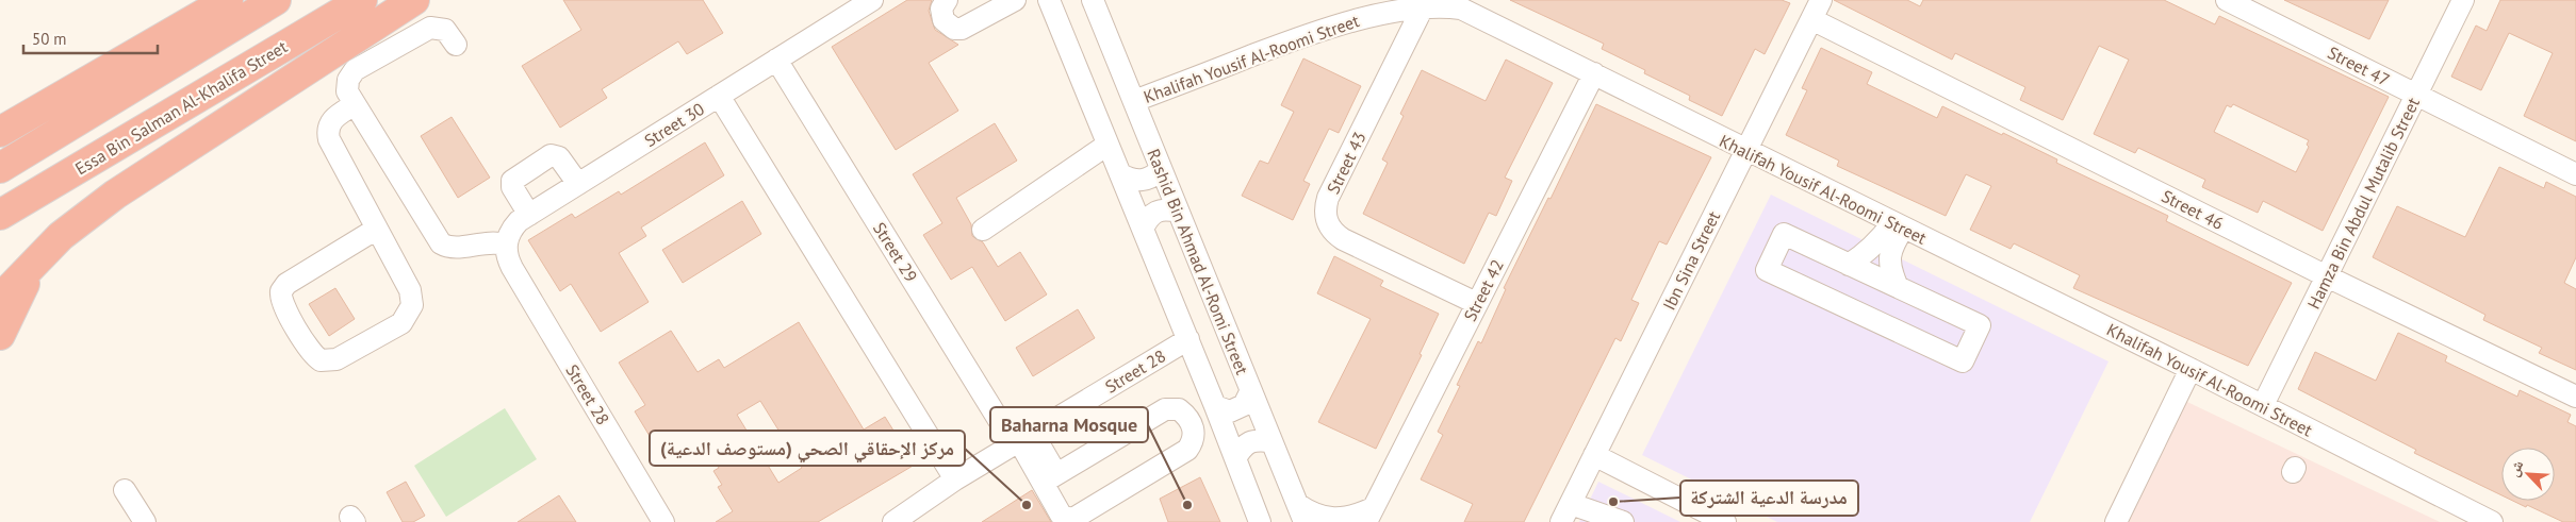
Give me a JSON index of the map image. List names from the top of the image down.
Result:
{
  "streets": {
    "highway": ["Essa Bin Salman Al-Khalifa Street"],
    "street": [
      "Khalifah Yousif Al-Roomi Street",
      "Street 47",
      "Street 30",
      "Street 43",
      "Hamza Bin Abdul Mutalib Street",
      "Street 46",
      "Street 29",
      "Ibn Sina Street",
      "Rashid Bin Ahmad Al-Romi Street",
      "Street 42",
      "Street 28"
    ]
  },
  "crossings": [
    ["Khalifah Yousif Al-Roomi Street", "Street 43"],
    ["Khalifah Yousif Al-Roomi Street", "Hamza Bin Abdul Mutalib Street"],
    ["Khalifah Yousif Al-Roomi Street", "Ibn Sina Street"],
    ["Khalifah Yousif Al-Roomi Street", "Rashid Bin Ahmad Al-Romi Street"],
    ["Khalifah Yousif Al-Roomi Street", "Street 42"],
    ["Street 47", "Hamza Bin Abdul Mutalib Street"],
    ["Street 30", "Street 29"],
    ["Street 30", "Street 28"],
    ["Street 43", "Street 42"],
    ["Hamza Bin Abdul Mutalib Street", "Street 46"],
    ["Street 46", "Ibn Sina Street"],
    ["Street 29", "Street 28"],
    ["Rashid Bin Ahmad Al-Romi Street", "Street 42"]
  ],
  "places": ["مدرسة الدعية الشتركة", "مركز الإحقاقي الصحي (مستوصف الدعية)", "Baharna Mosque"],
  "scale_bar": "50 m",
  "north": "top left"
}
